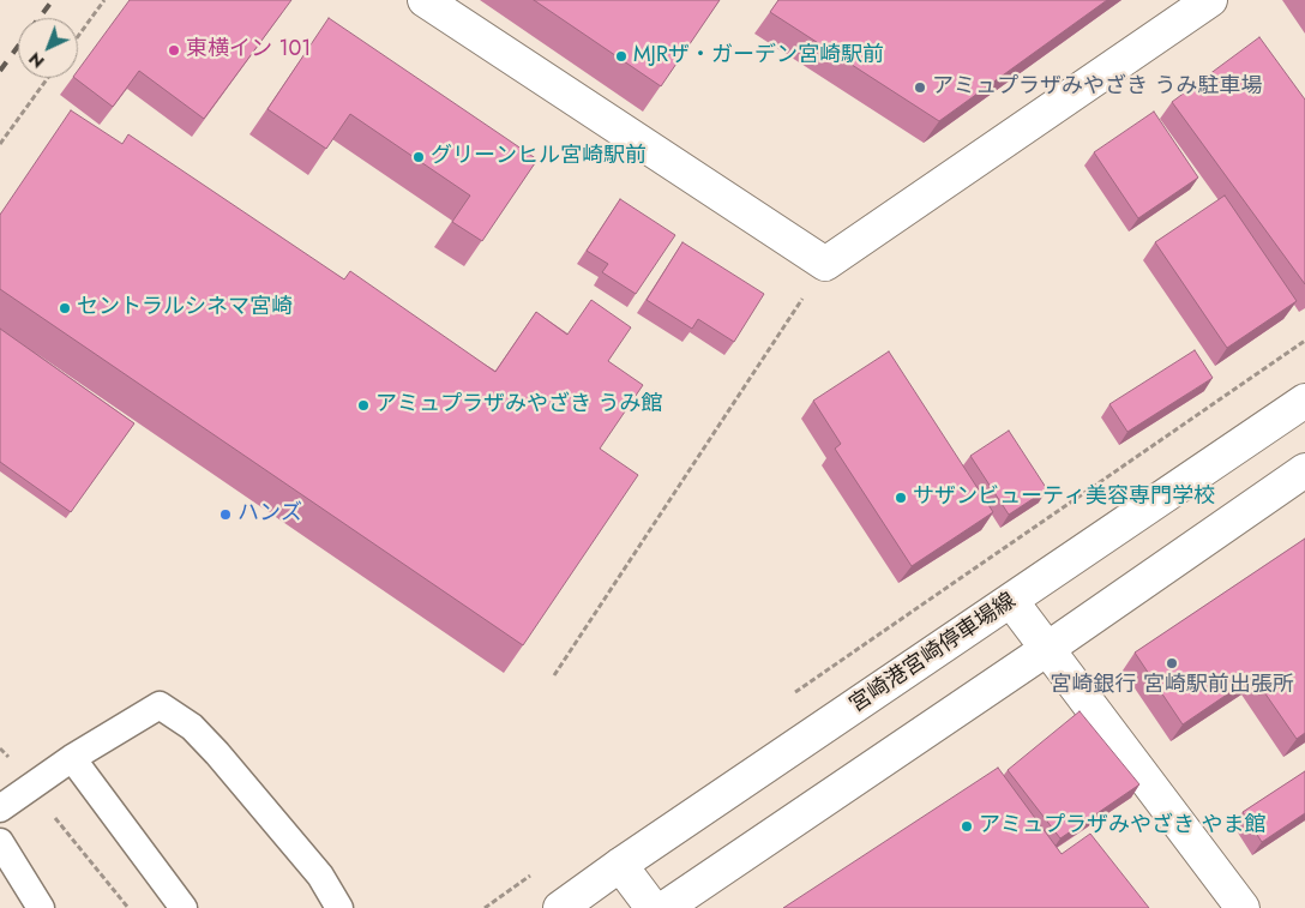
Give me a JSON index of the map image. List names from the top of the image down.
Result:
{
  "streets": {
    "main road": ["宮崎港宮崎停車場線"]
  },
  "places": [
    "東横イン 101",
    "MJRザ・ガーデン宮崎駅前",
    "アミュプラザみやざき うみ駐車場",
    "グリーンヒル宮崎駅前",
    "セントラルシネマ宮崎",
    "アミュプラザみやざき うみ館",
    "サザンビューティ美容専門学校",
    "ハンズ",
    "宮崎銀行 宮崎駅前出張所",
    "アミュプラザみやざき やま館"
  ],
  "north": "bottom left"
}
